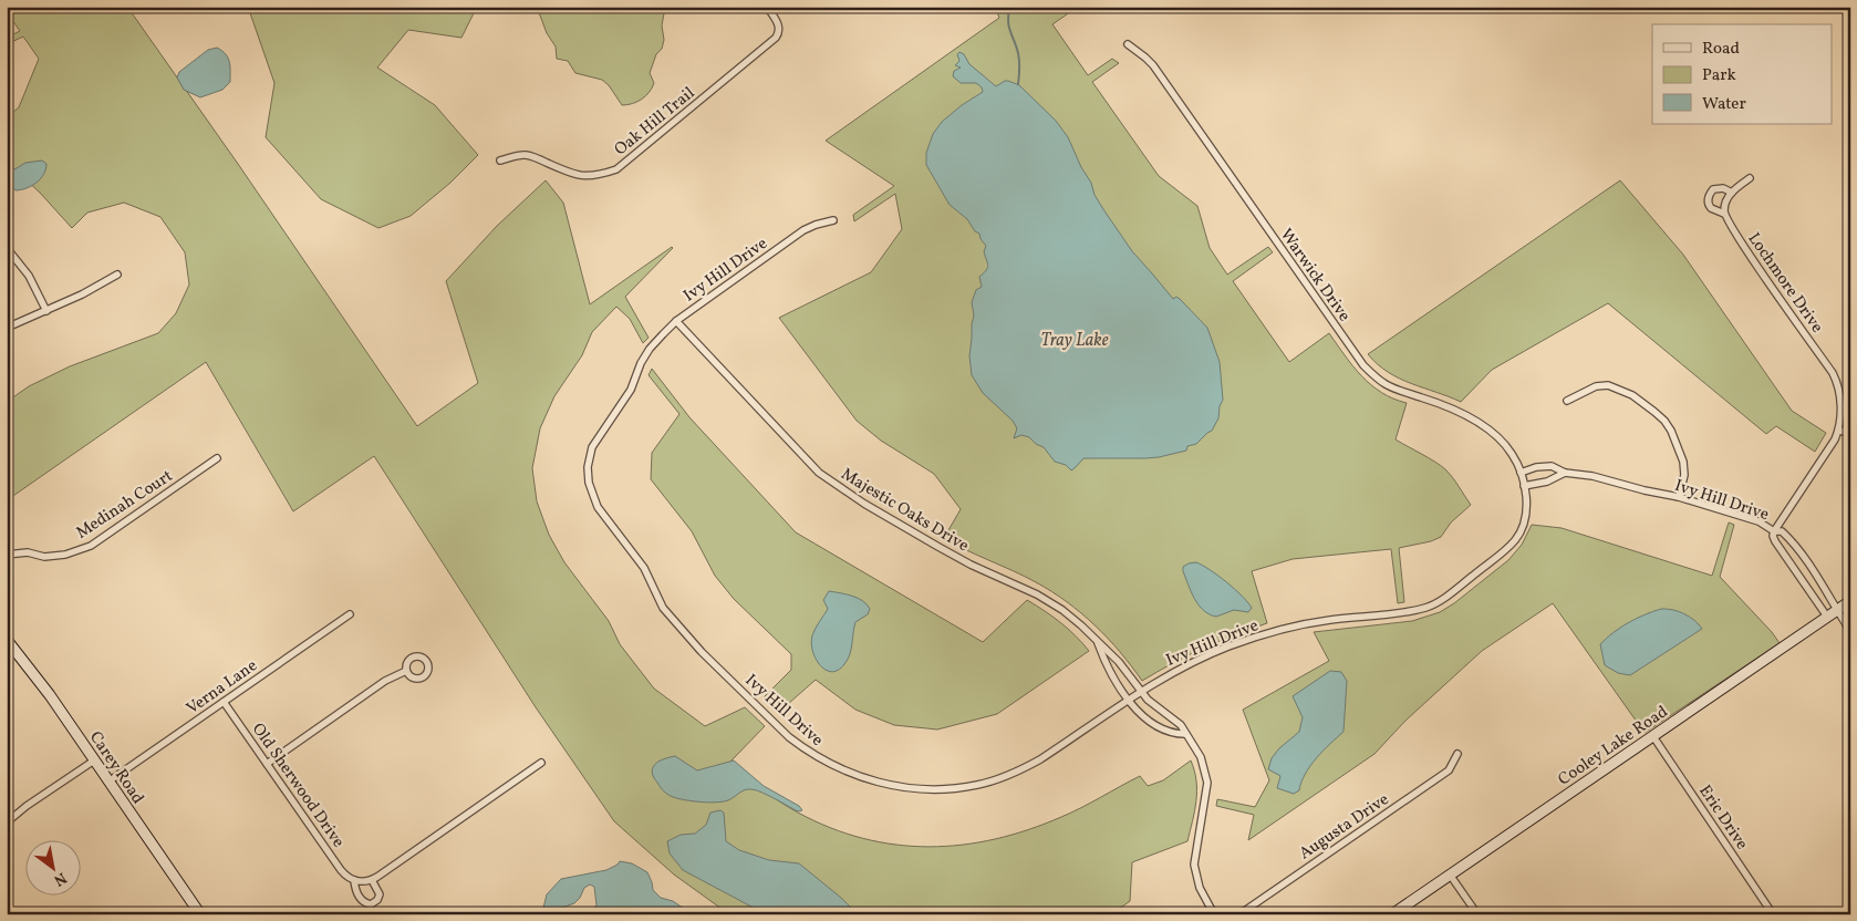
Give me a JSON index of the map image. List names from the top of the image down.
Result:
{
  "streets": {
    "street": [
      "Oak Hill Trail",
      "Ivy Hill Drive",
      "Warwick Drive",
      "Lochmore Drive",
      "Medinah Court",
      "Majestic Oaks Drive",
      "Verna Lane",
      "Cooley Lake Road",
      "Carey Road",
      "Old Sherwood Drive",
      "Eric Drive",
      "Augusta Drive"
    ]
  },
  "crossings": [
    ["Ivy Hill Drive", "Warwick Drive"],
    ["Ivy Hill Drive", "Lochmore Drive"],
    ["Ivy Hill Drive", "Majestic Oaks Drive"],
    ["Verna Lane", "Carey Road"],
    ["Verna Lane", "Old Sherwood Drive"],
    ["Cooley Lake Road", "Eric Drive"]
  ],
  "water": ["Tray Lake"],
  "legend": ["Road", "Park", "Water"],
  "north": "bottom right"
}
